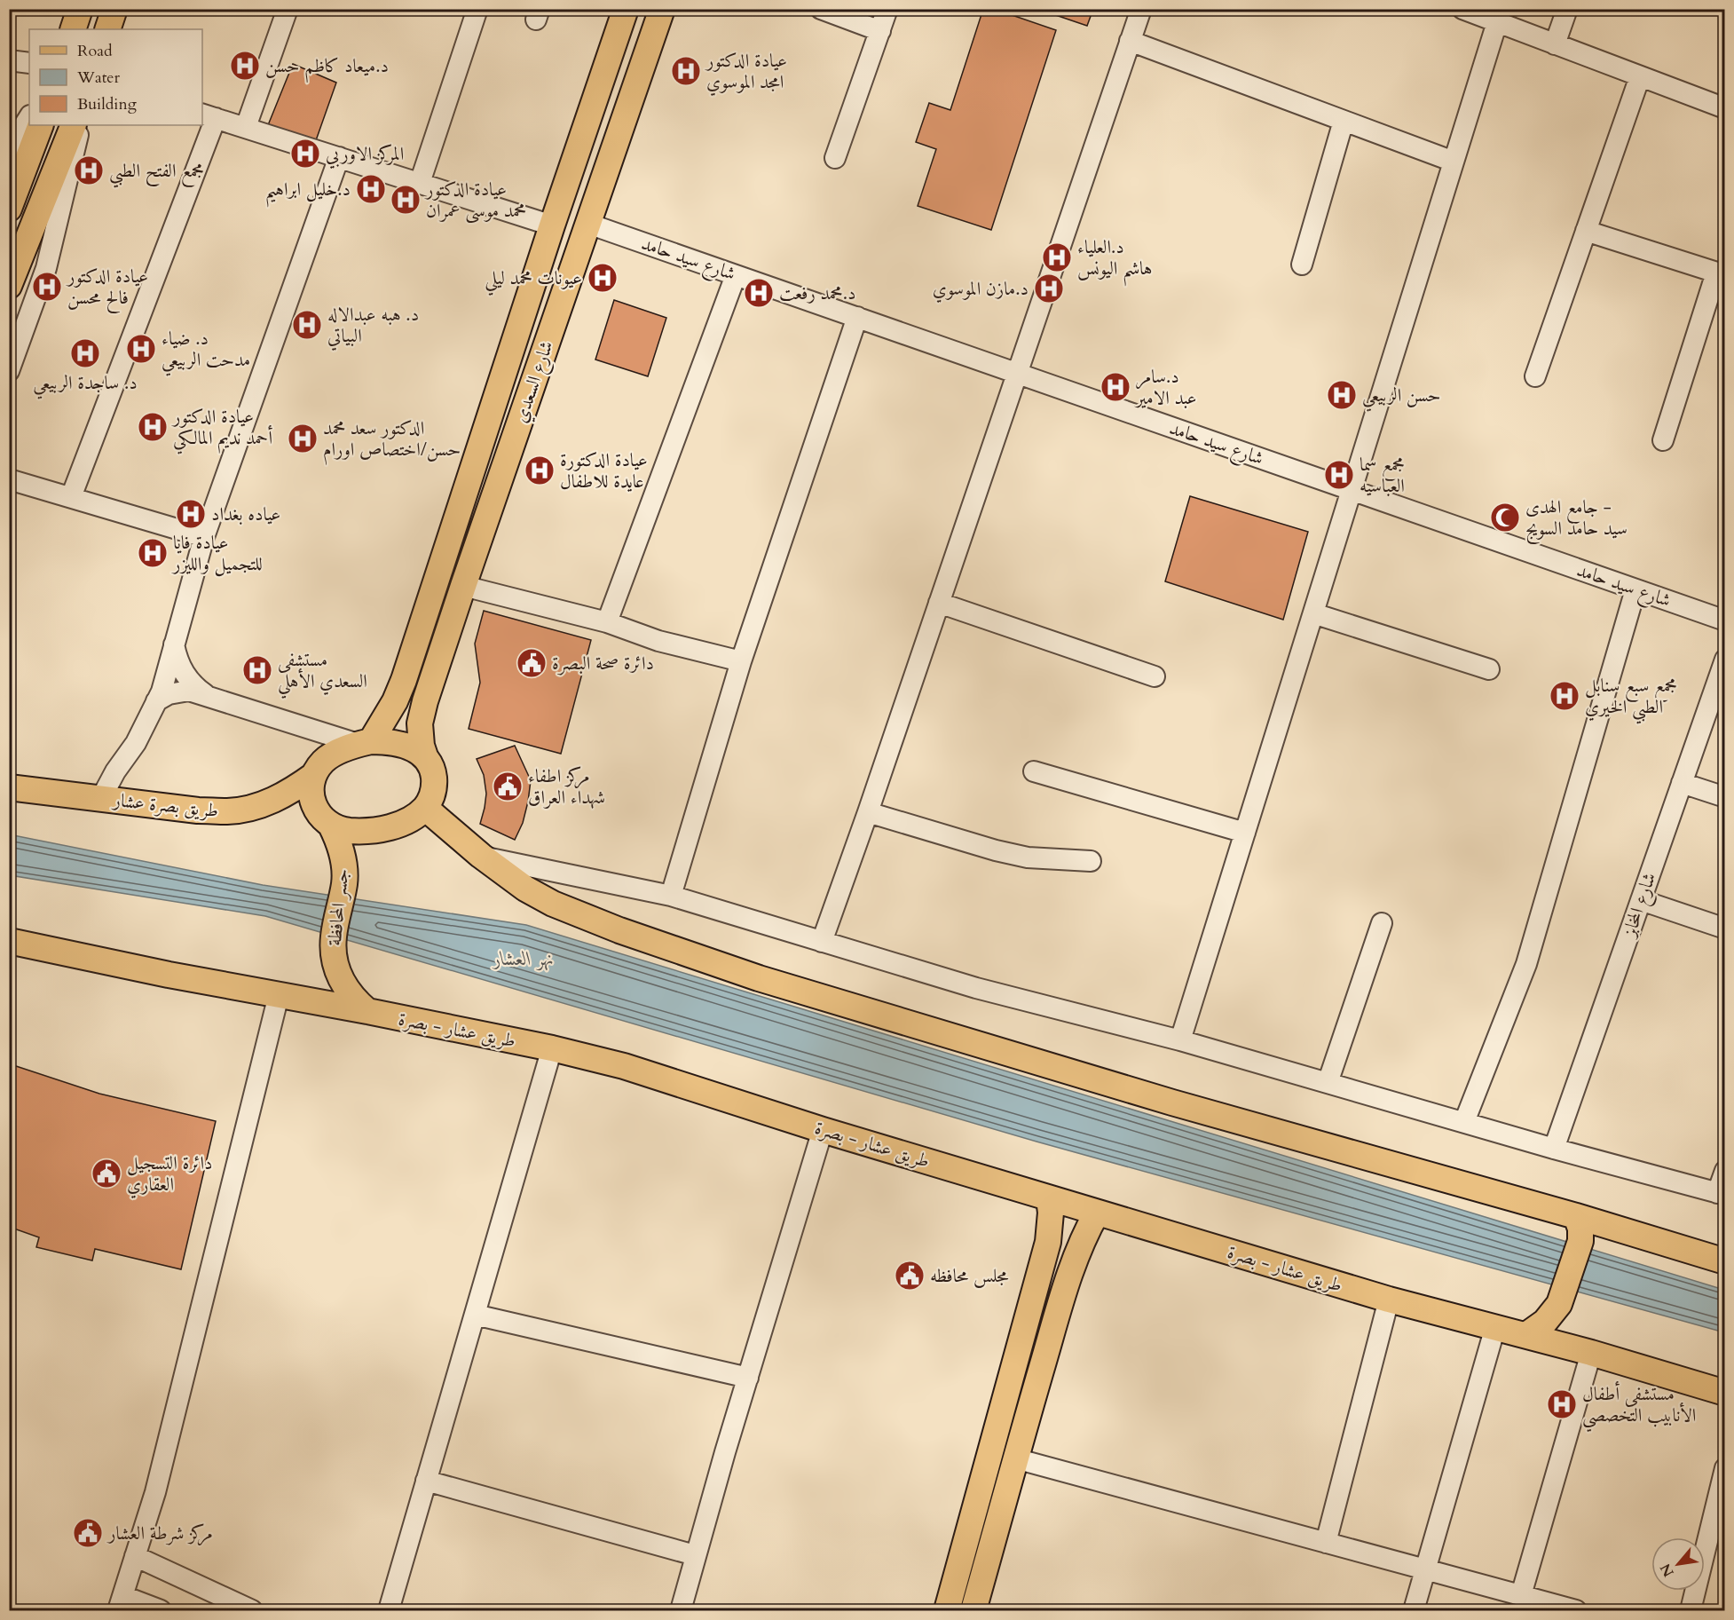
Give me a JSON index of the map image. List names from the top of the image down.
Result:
{
  "streets": {
    "main road": [
      "شارع السعدي",
      "طريق بصرة عشار",
      "جسر المحافظة",
      "طريق عشار - بصرة"
    ],
    "street": ["شارع سيد حامد", "شارع المخابز"]
  },
  "crossings": [
    ["شارع سيد حامد", "شارع السعدي"],
    ["شارع السعدي", "طريق بصرة عشار"],
    ["شارع السعدي", "جسر المحافظة"],
    ["طريق بصرة عشار", "جسر المحافظة"],
    ["جسر المحافظة", "طريق عشار - بصرة"]
  ],
  "water": ["نهر العشار"],
  "places": {
    "hospital": [
      "د.ميعاد كاظم حسن",
      "عيادة الدكتور امجد الموسوي",
      "المركز الاوربي",
      "مجمع الفتح الطبي",
      "د.خليل ابراهيم",
      "عيادة الدكتور محمد موسى عمران",
      "د.العلياء هاشم اليونس",
      "عيونات محمد ليلي",
      "عيادة الدكتور فالح محسن",
      "د.مازن الموسوي",
      "د.محمد رفعت",
      "د. هبه عبدالاله البياتي",
      "د. ضياء مدحت الربيعي",
      "د. ساجدة الربيعي",
      "د.سامر عبد الامير",
      "حسن الربيعي",
      "عيادة الدكتور أحمد نديم المالكي",
      "الدكتور سعد محمد حسن/اختصاص اورام",
      "عيادة الدكتورة عايدة للاطفال",
      "مجمع سما العباسيه",
      "عياده بغداد",
      "عيادة فايا للتجميل والليزر",
      "مستشفى السعدي الأهلي",
      "مجمع سبع سنابل الطبي الخيري",
      "مستشفى أطفال الأنابيب التخصصي"
    ],
    "mosque": ["جامع الهدى - سيد حامد السويج"],
    "public building": [
      "دائرة صحة البصرة",
      "مركز اطفاء شهداء العراق",
      "دائرة التسجيل العقاري",
      "مجلس محافظه",
      "مركز شرطة العشار"
    ]
  },
  "legend": ["Road", "Water", "Building"],
  "north": "bottom left"
}
